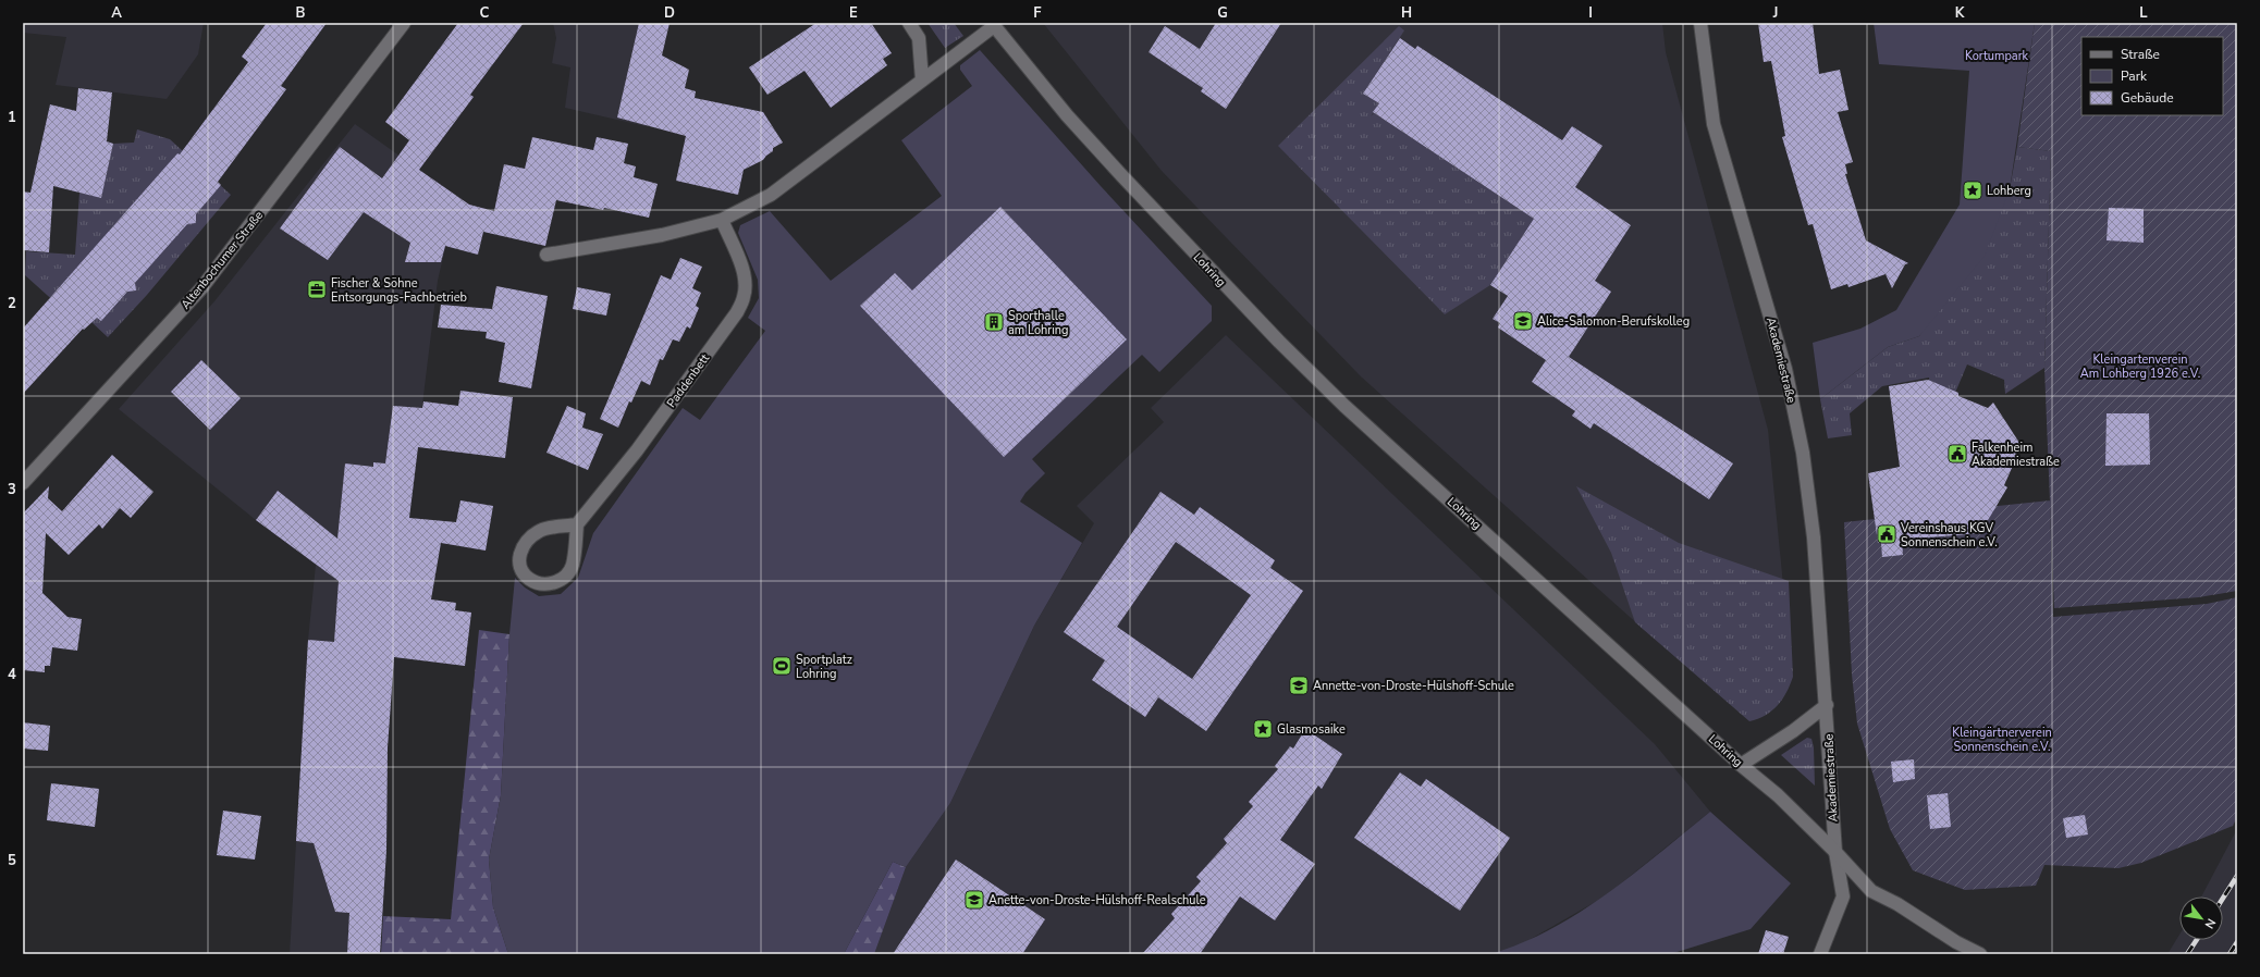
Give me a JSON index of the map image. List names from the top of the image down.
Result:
{
  "streets": {
    "street": [
      "Altenbochumer Straße",
      "Lohring",
      "Akademiestraße",
      "Paddenbett"
    ]
  },
  "crossings": [
    ["Lohring", "Akademiestraße"]
  ],
  "parks": ["Kortumpark", "Kleingartenverein Am Lohberg 1926 e.V.", "Kleingärtnerverein Sonnenschein e.V."],
  "places": {
    "place": ["Lohberg", "Glasmosaike"],
    "office": ["Fischer & Söhne Entsorgungs-Fachbetrieb"],
    "school or university": ["Alice-Salomon-Berufskolleg", "Annette-von-Droste-Hülshoff-Schule", "Anette-von-Droste-Hülshoff-Realschule"],
    "building": ["Sporthalle am Lohring"],
    "public building": ["Falkenheim Akademiestraße", "Vereinshaus KGV Sonnenschein e.V."],
    "sports": ["Sportplatz Lohring"]
  },
  "legend": ["Straße", "Park", "Gebäude"],
  "north": "bottom right",
  "grid": {
    "columns": [
      "A",
      "B",
      "C",
      "D",
      "E",
      "F",
      "G",
      "H",
      "I",
      "J",
      "K",
      "L"
    ],
    "rows": [
      "1",
      "2",
      "3",
      "4",
      "5"
    ]
  }
}
